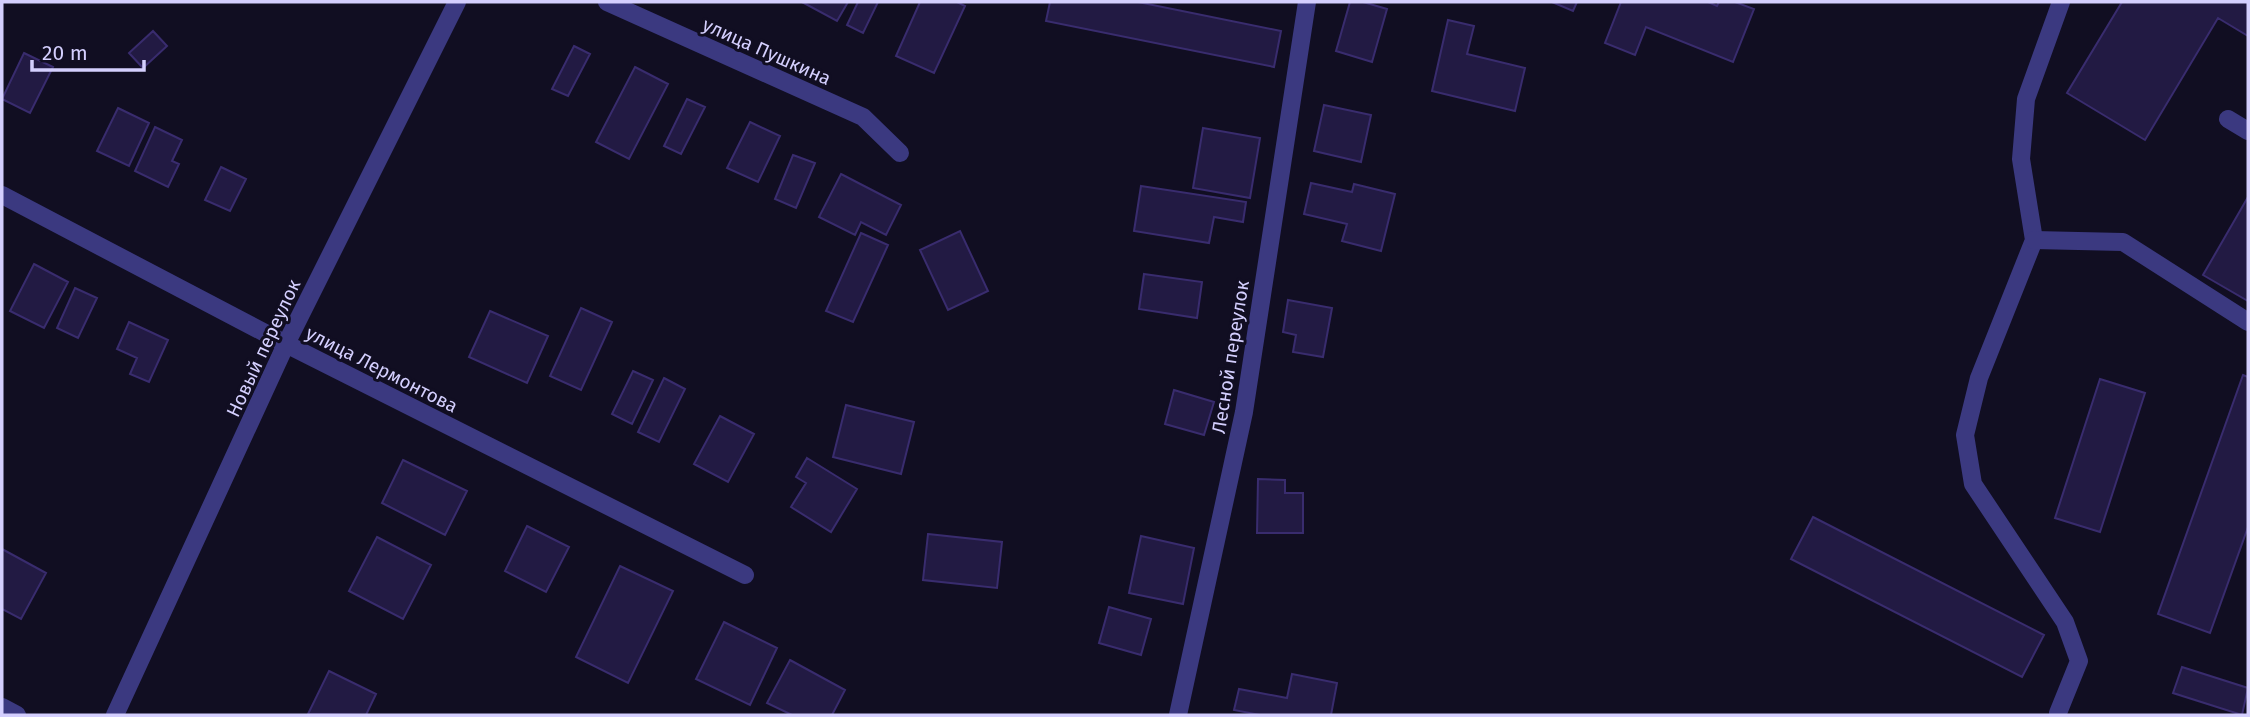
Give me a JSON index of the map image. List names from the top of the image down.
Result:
{
  "streets": {
    "street": [
      "улица Пушкина",
      "Новый переулок",
      "Лесной переулок",
      "улица Лермонтова"
    ]
  },
  "crossings": [
    ["Новый переулок", "улица Лермонтова"]
  ],
  "scale_bar": "20 m"
}
